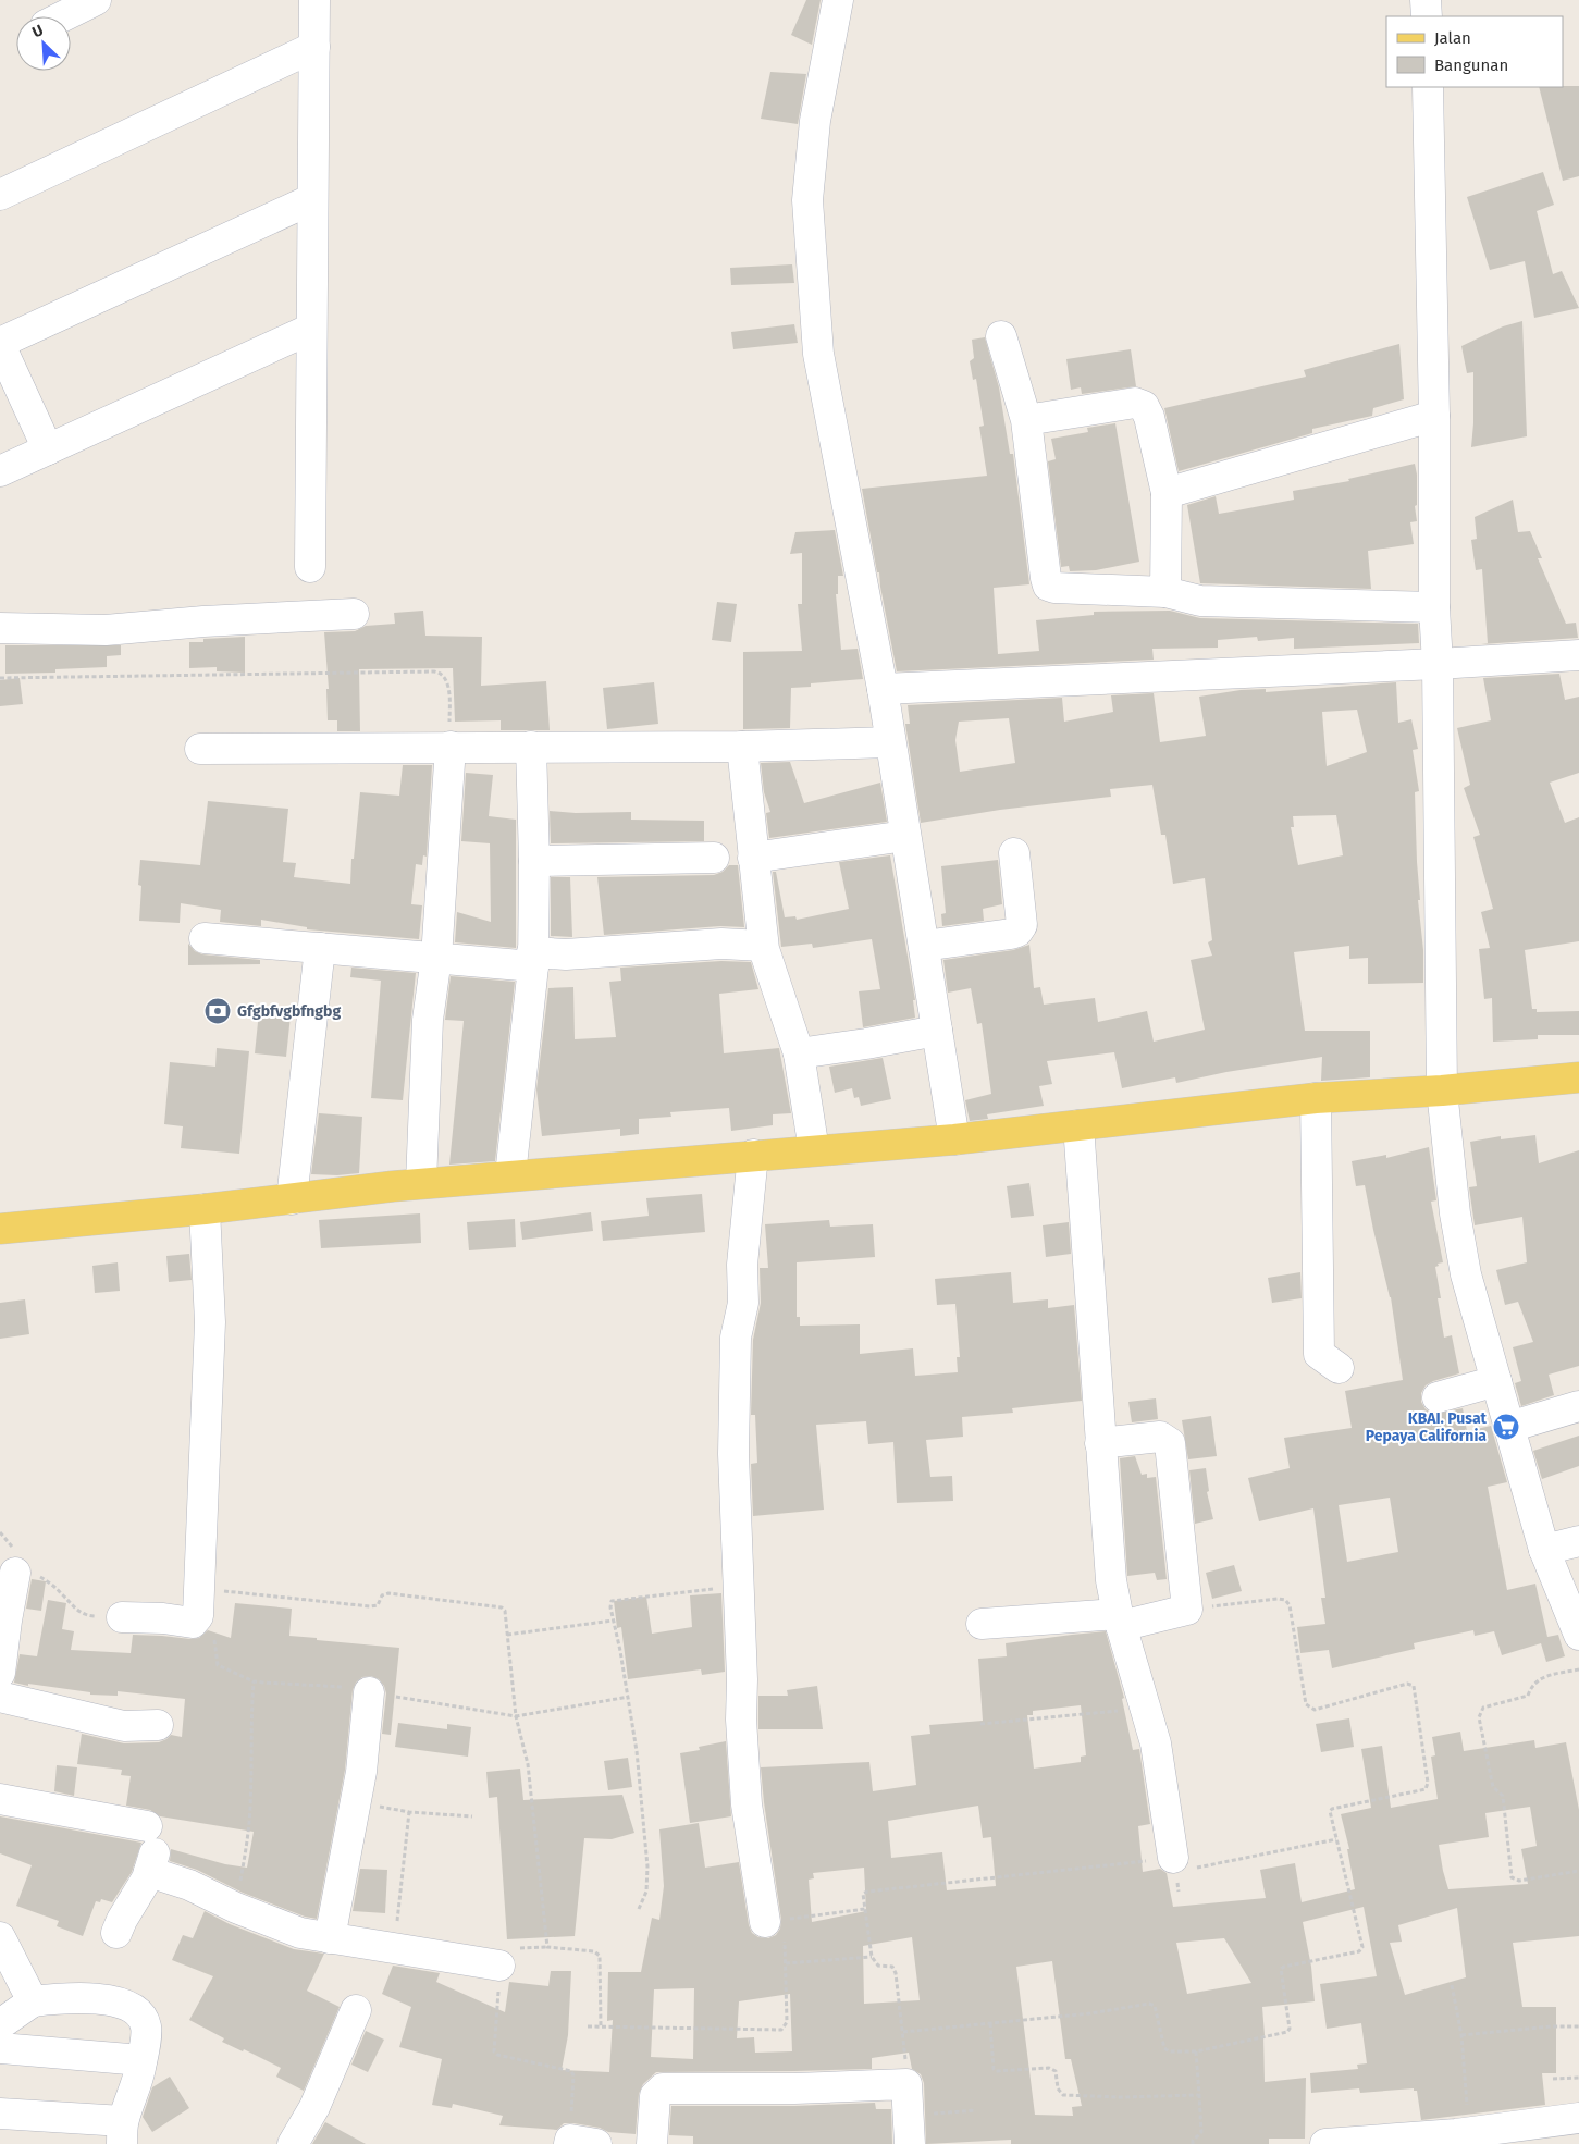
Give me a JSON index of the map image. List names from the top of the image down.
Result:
{
  "places": {
    "bank": ["Gfgbfvgbfngbg"],
    "supermarket": ["KBAI. Pusat Pepaya California"]
  },
  "legend": ["Jalan", "Bangunan"],
  "north": "top left"
}
